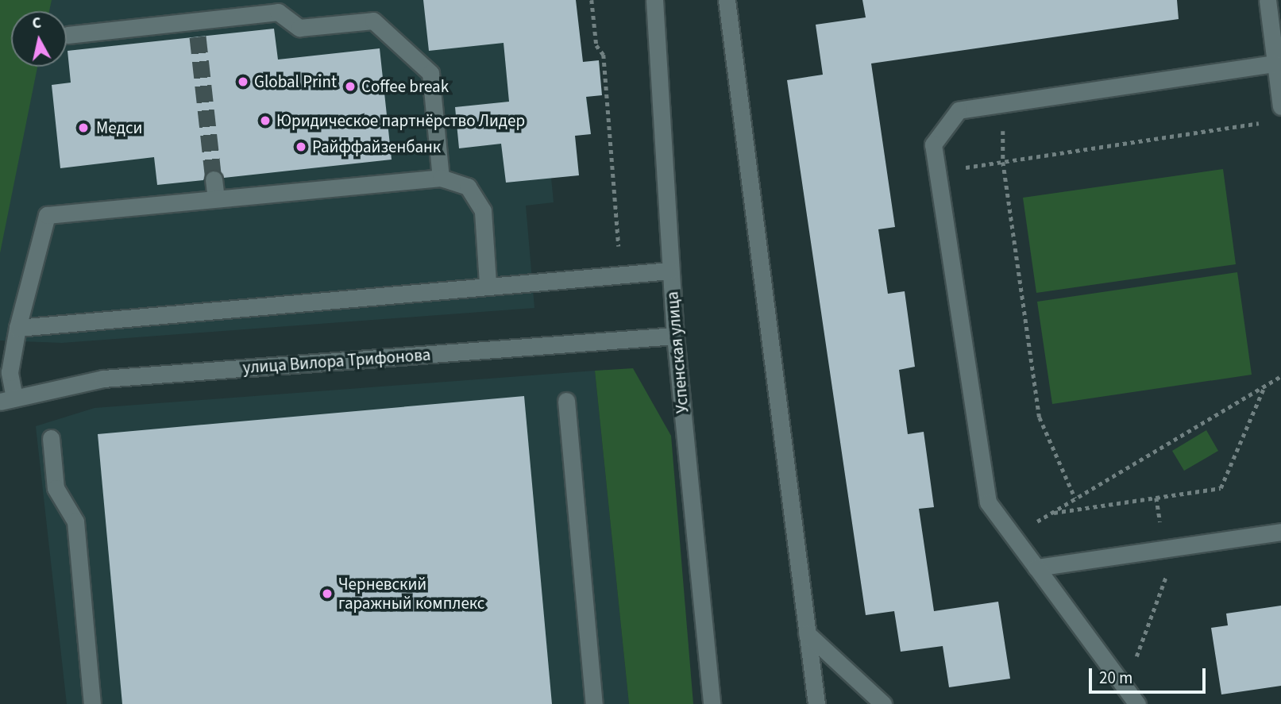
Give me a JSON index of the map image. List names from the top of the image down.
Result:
{
  "streets": {
    "street": ["Успенская улица", "улица Вилора Трифонова"]
  },
  "crossings": [
    ["Успенская улица", "улица Вилора Трифонова"]
  ],
  "places": [
    "Global Print",
    "Coffee break",
    "Юридическое партнёрство Лидер",
    "Медси",
    "Райффайзенбанк",
    "Черневский гаражный комплекс"
  ],
  "scale_bar": "20 m",
  "north": "top"
}
